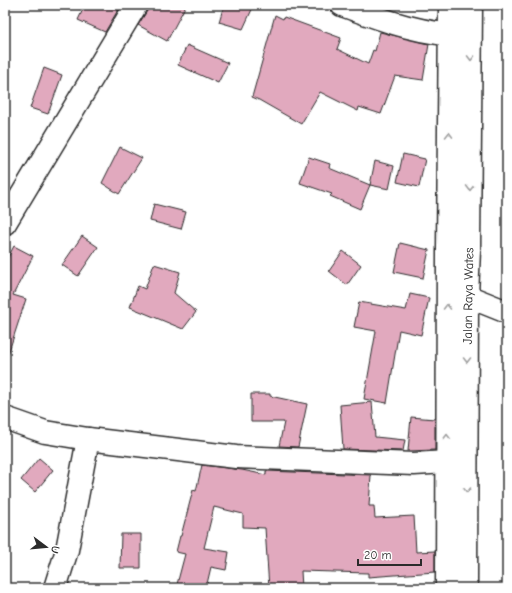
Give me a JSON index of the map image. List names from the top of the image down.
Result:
{
  "streets": {
    "main road": ["Jalan Raya Wates"]
  },
  "scale_bar": "20 m",
  "north": "right"
}
